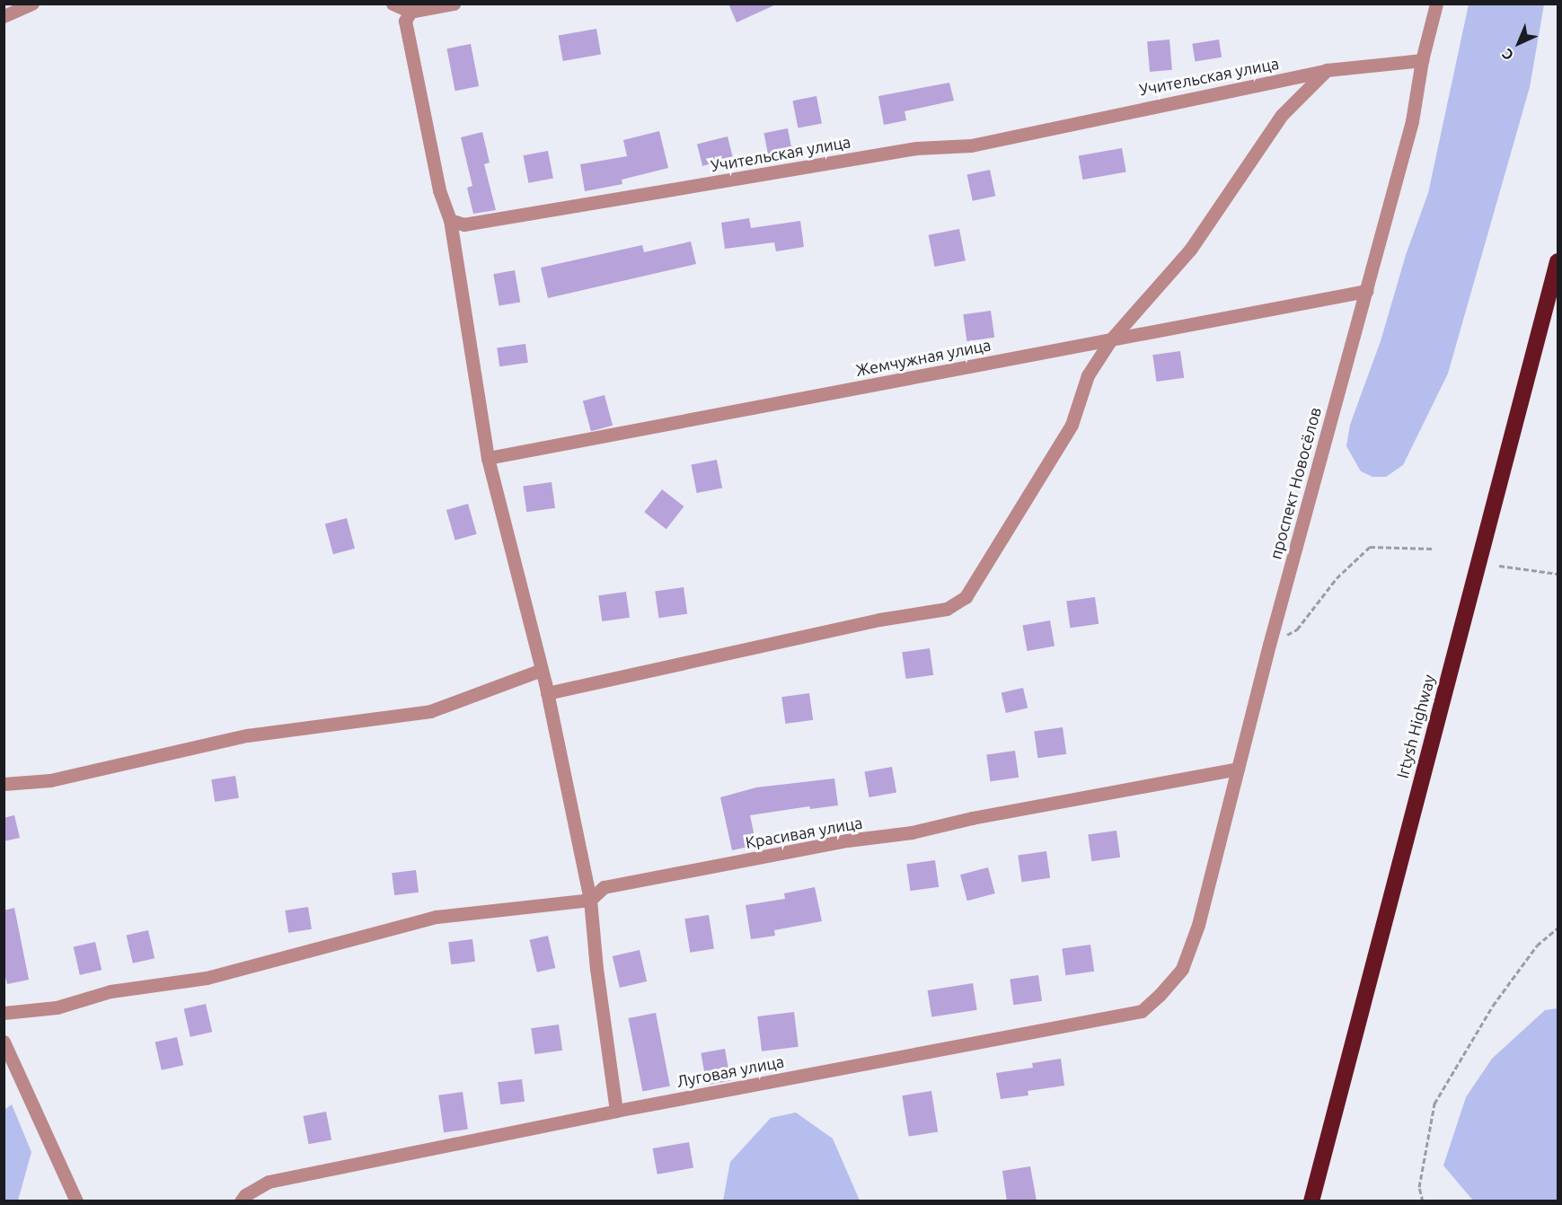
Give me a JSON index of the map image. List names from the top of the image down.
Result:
{
  "streets": {
    "highway": ["Irtysh Highway"],
    "street": [
      "Учительская улица",
      "Жемчужная улица",
      "проспект Новосёлов",
      "Красивая улица",
      "Луговая улица"
    ]
  },
  "crossings": [
    ["Учительская улица", "проспект Новосёлов"],
    ["Жемчужная улица", "проспект Новосёлов"],
    ["проспект Новосёлов", "Красивая улица"],
    ["проспект Новосёлов", "Луговая улица"]
  ],
  "north": "bottom left"
}
